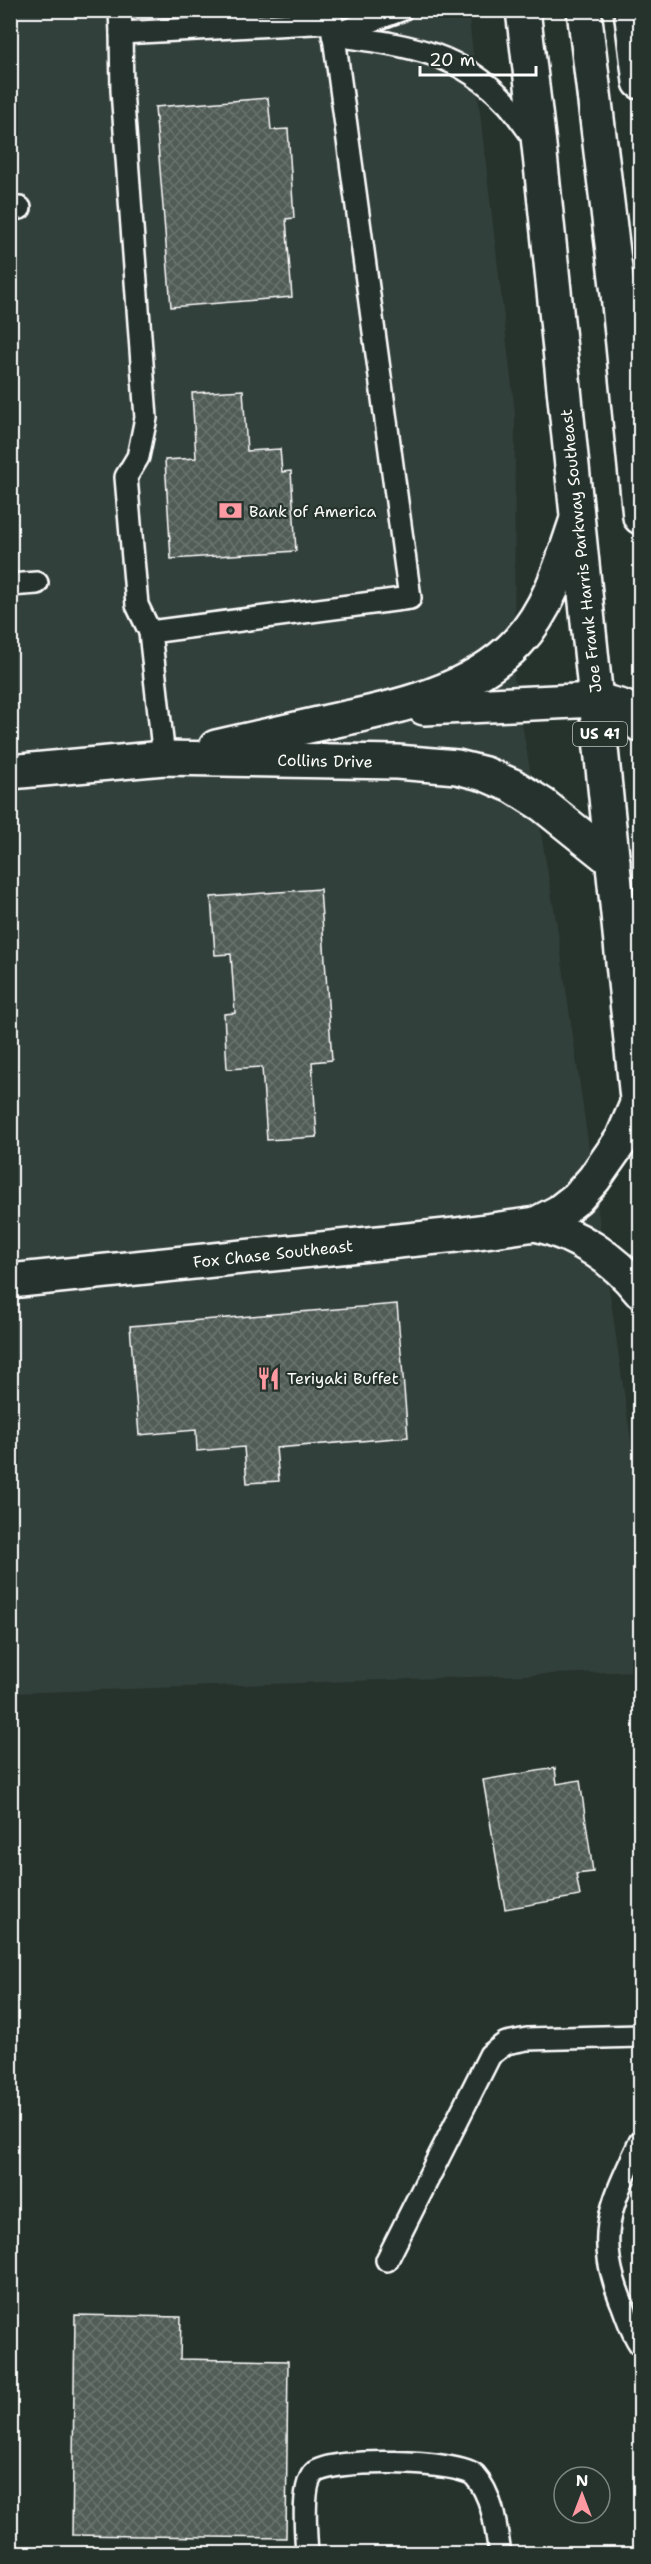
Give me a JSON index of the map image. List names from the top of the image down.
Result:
{
  "streets": {
    "street": [
      "Joe Frank Harris Parkway Southeast",
      "US 41",
      "Collins Drive",
      "Fox Chase Southeast"
    ]
  },
  "crossings": [
    ["Joe Frank Harris Parkway Southeast", "Collins Drive"],
    ["Joe Frank Harris Parkway Southeast", "Fox Chase Southeast"]
  ],
  "places": {
    "bank": ["Bank of America"],
    "restaurant": ["Teriyaki Buffet"]
  },
  "scale_bar": "20 m",
  "north": "top"
}
